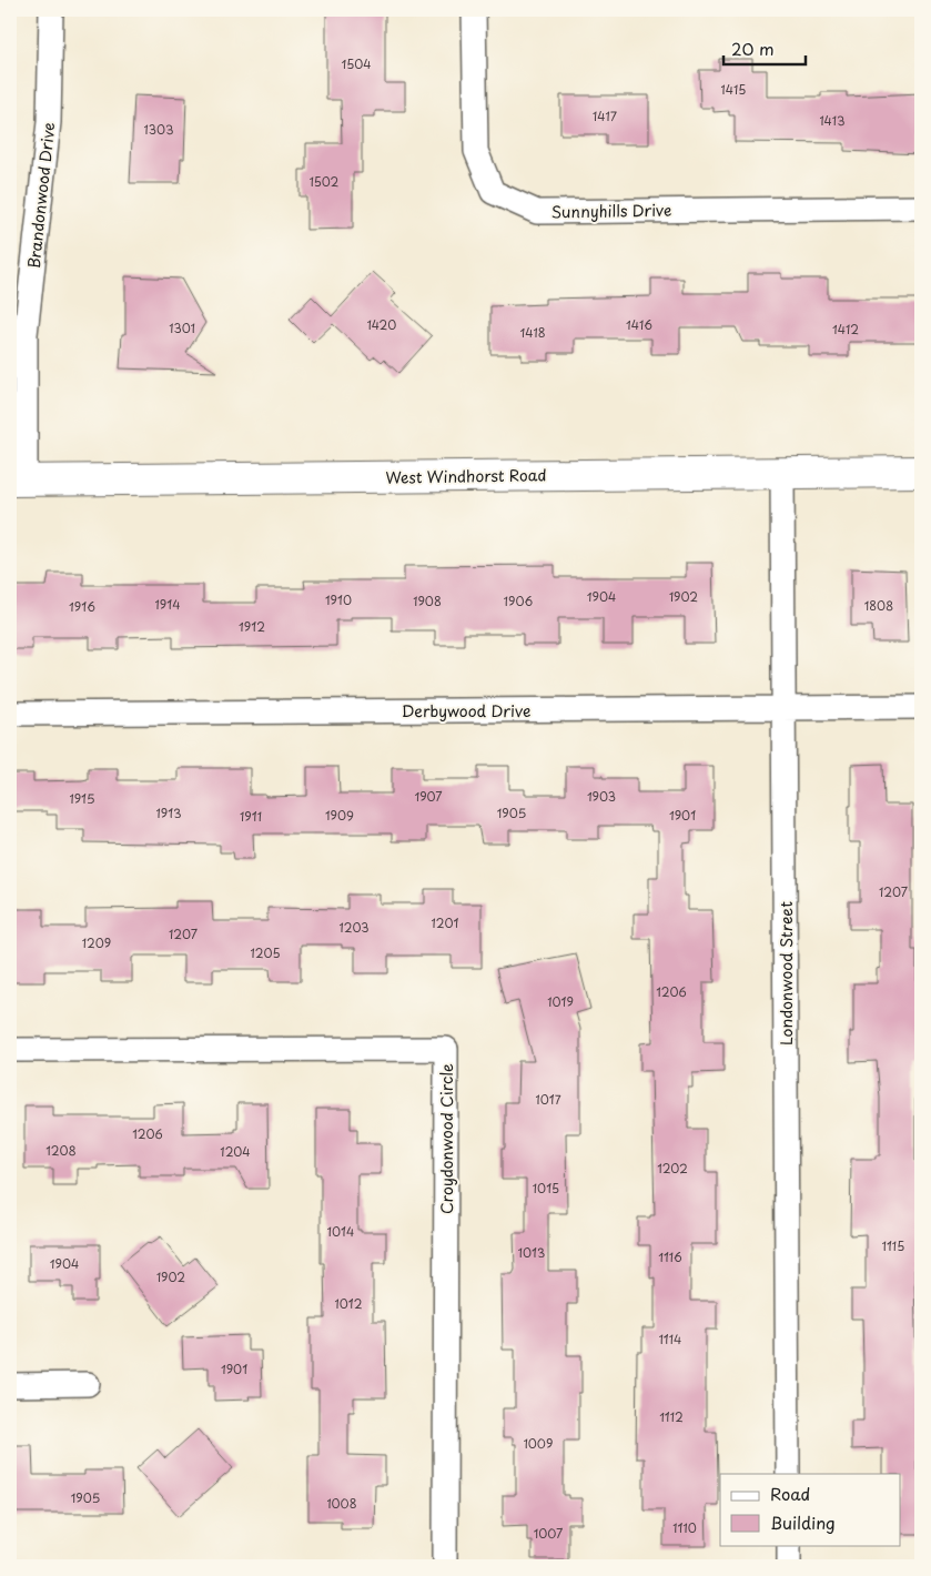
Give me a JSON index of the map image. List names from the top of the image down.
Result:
{
  "streets": {
    "street": [
      "Brandonwood Drive",
      "Sunnyhills Drive",
      "West Windhorst Road",
      "Derbywood Drive",
      "Londonwood Street",
      "Croydonwood Circle"
    ]
  },
  "crossings": [
    ["Brandonwood Drive", "West Windhorst Road"],
    ["West Windhorst Road", "Londonwood Street"],
    ["Derbywood Drive", "Londonwood Street"]
  ],
  "house_numbers": [
    "1504",
    "1415",
    "1417",
    "1413",
    "1303",
    "1502",
    "1420",
    "1416",
    "1301",
    "1412",
    "1418",
    "1904",
    "1902",
    "1910",
    "1908",
    "1906",
    "1914",
    "1808",
    "1916",
    "1912",
    "1907",
    "1903",
    "1915",
    "1913",
    "1905",
    "1909",
    "1901",
    "1911",
    "1207",
    "1201",
    "1203",
    "1207",
    "1209",
    "1205",
    "1206",
    "1019",
    "1017",
    "1206",
    "1208",
    "1204",
    "1202",
    "1015",
    "1014",
    "1115",
    "1013",
    "1116",
    "1904",
    "1902",
    "1012",
    "1114",
    "1901",
    "1112",
    "1009",
    "1905",
    "1008",
    "1110",
    "1007"
  ],
  "legend": ["Road", "Building"],
  "scale_bar": "20 m"
}
